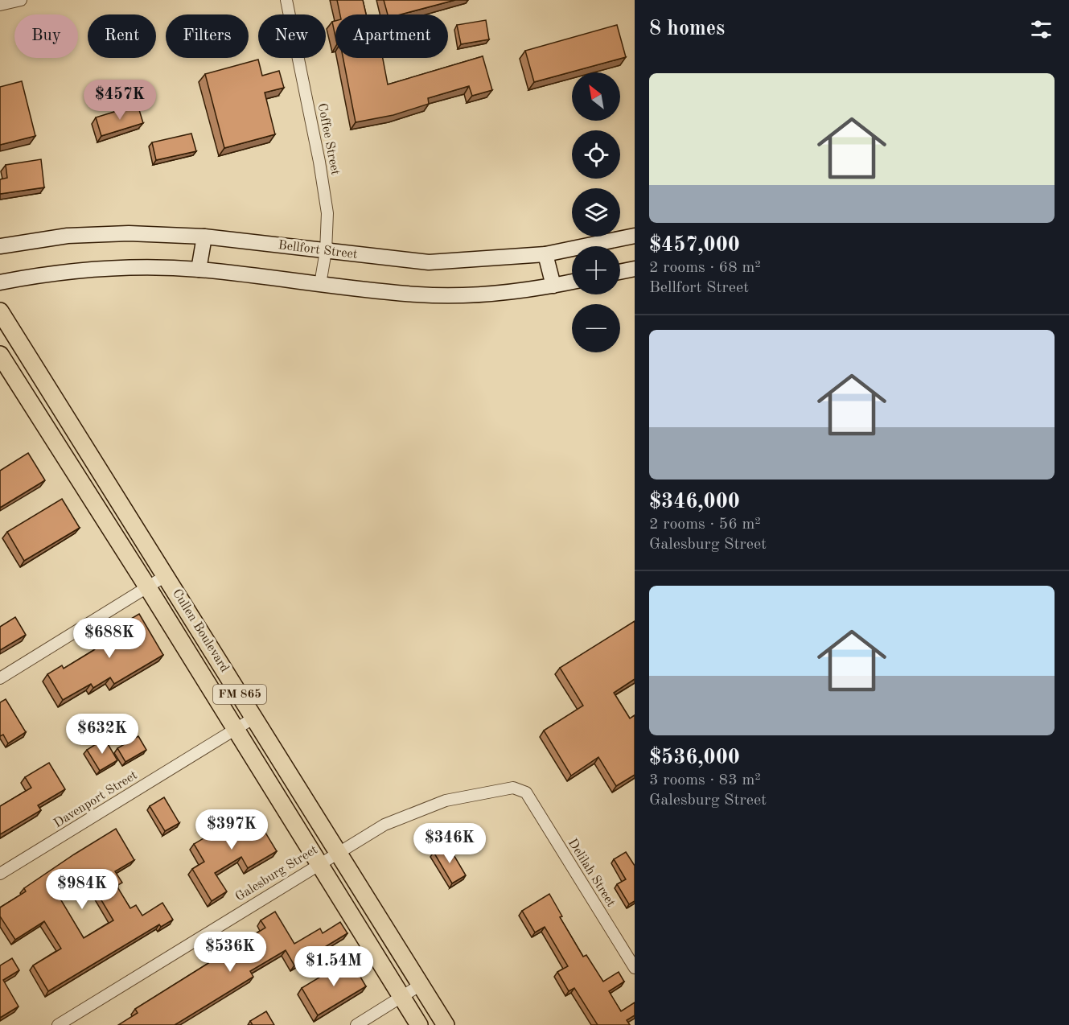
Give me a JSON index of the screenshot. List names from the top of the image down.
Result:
{
  "streets": {
    "main road": ["Bellfort Street", "Cullen Boulevard", "FM 865"],
    "street": [
      "Coffee Street",
      "Davenport Street",
      "Delilah Street",
      "Galesburg Street"
    ]
  },
  "crossings": [
    ["Coffee Street", "Bellfort Street"],
    ["Cullen Boulevard", "Davenport Street"],
    ["Cullen Boulevard", "Galesburg Street"],
    ["Delilah Street", "Galesburg Street"]
  ],
  "north": "top left",
  "page": {
    "heading": "8 homes",
    "chip": [
      "Buy",
      "Rent",
      "Filters",
      "New",
      "Apartment"
    ],
    "list": [
      {
        "name": "$457,000",
        "note": "2 rooms · 68 m² · Bellfort Street"
      },
      {
        "name": "$346,000",
        "note": "2 rooms · 56 m² · Galesburg Street"
      },
      {
        "name": "$536,000",
        "note": "3 rooms · 83 m² · Galesburg Street"
      }
    ],
    "map_buttons": ["+", "−"],
    "price": [
      "$457K",
      "$688K",
      "$632K",
      "$397K",
      "$346K",
      "$984K",
      "$536K",
      "$1.54M"
    ]
  }
}
